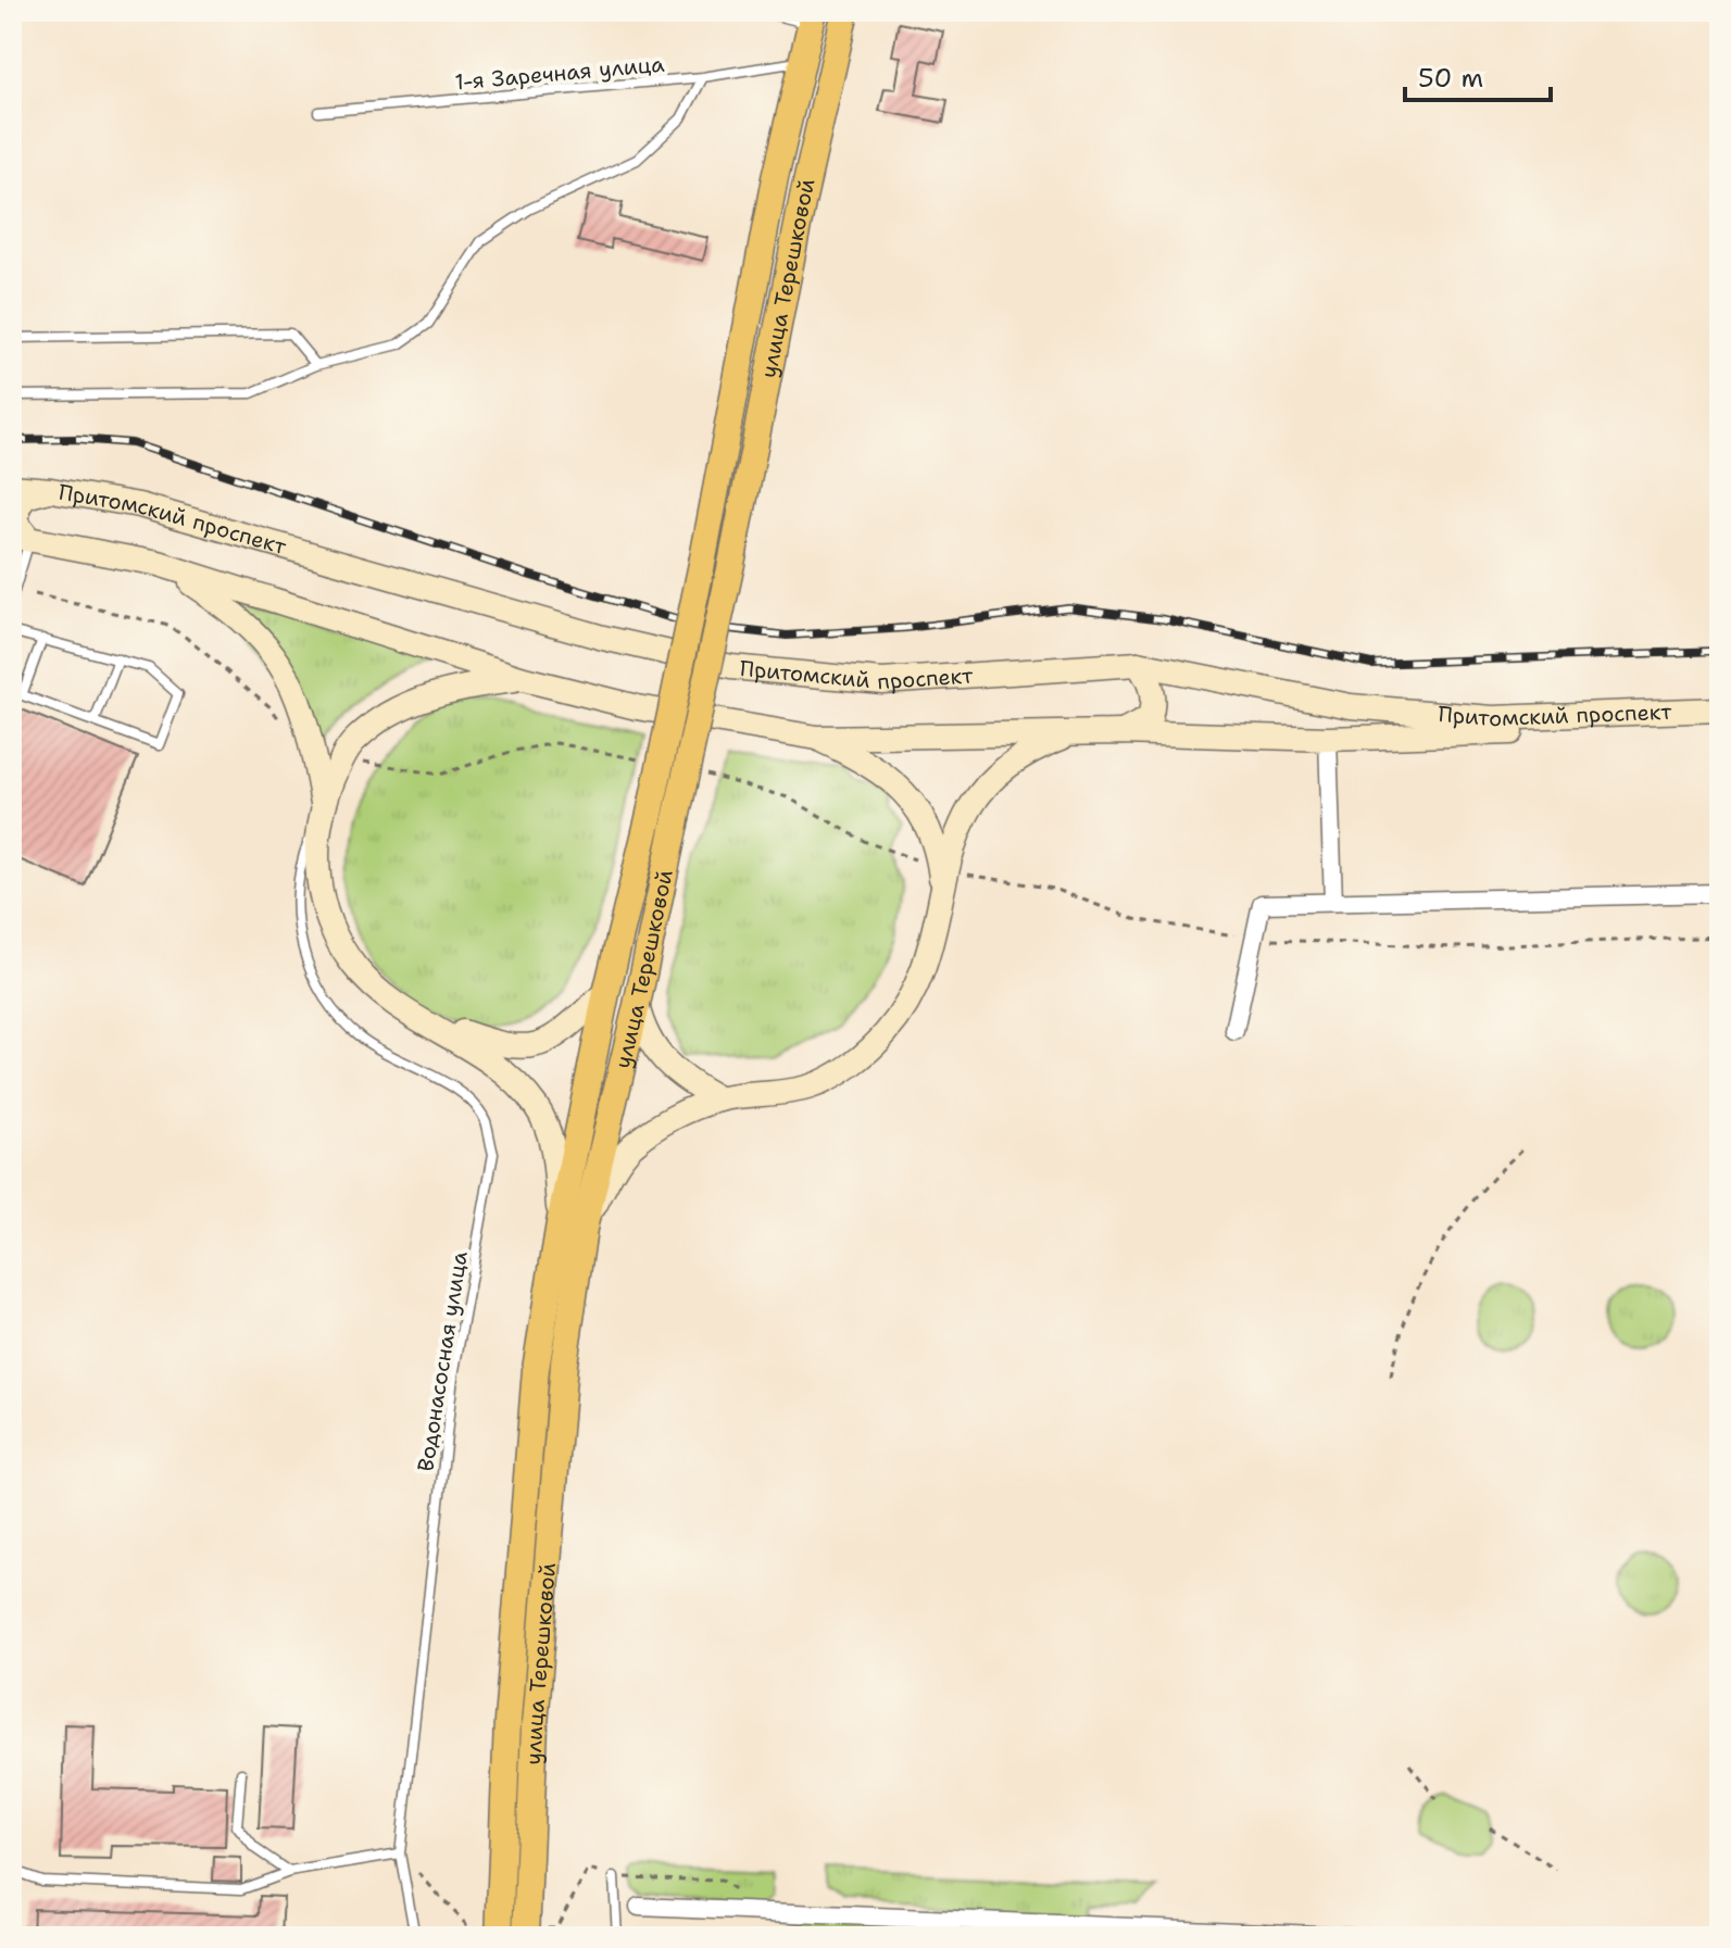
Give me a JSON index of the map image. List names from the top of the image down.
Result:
{
  "streets": {
    "main road": ["улица Терешковой", "Притомский проспект"],
    "lane": ["1-я Заречная улица", "Водонасосная улица"]
  },
  "crossings": [
    ["1-я Заречная улица", "улица Терешковой"]
  ],
  "scale_bar": "50 m"
}
